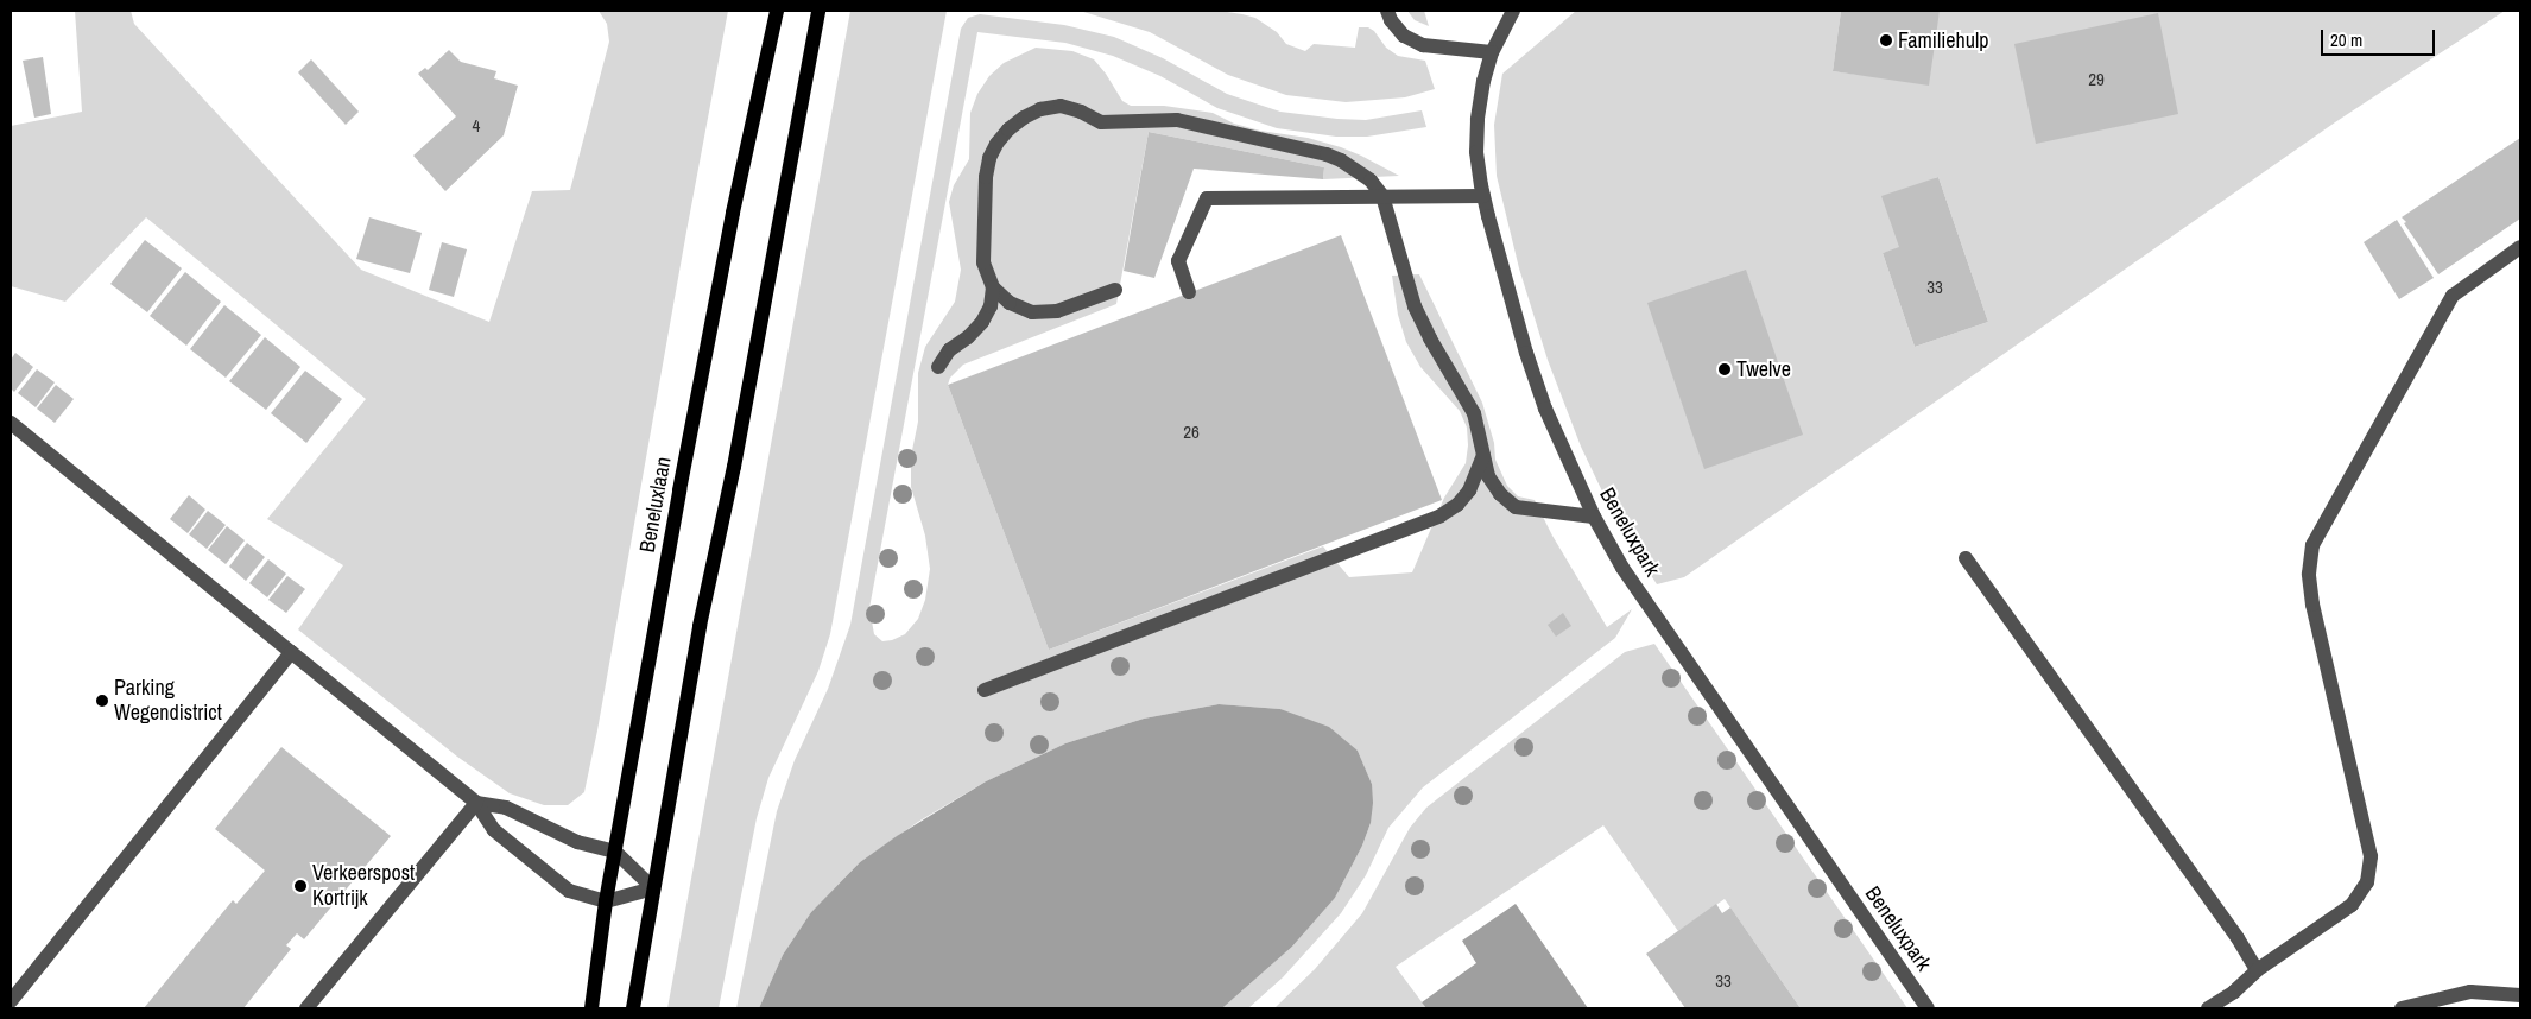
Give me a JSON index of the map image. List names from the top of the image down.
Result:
{
  "streets": {
    "main road": ["Beneluxlaan"],
    "street": ["Beneluxpark"]
  },
  "places": [
    "Familiehulp",
    "Twelve",
    "Parking Wegendistrict",
    "Verkeerspost Kortrijk"
  ],
  "house_numbers": [
    "29",
    "4",
    "33",
    "26",
    "33"
  ],
  "scale_bar": "20 m"
}
